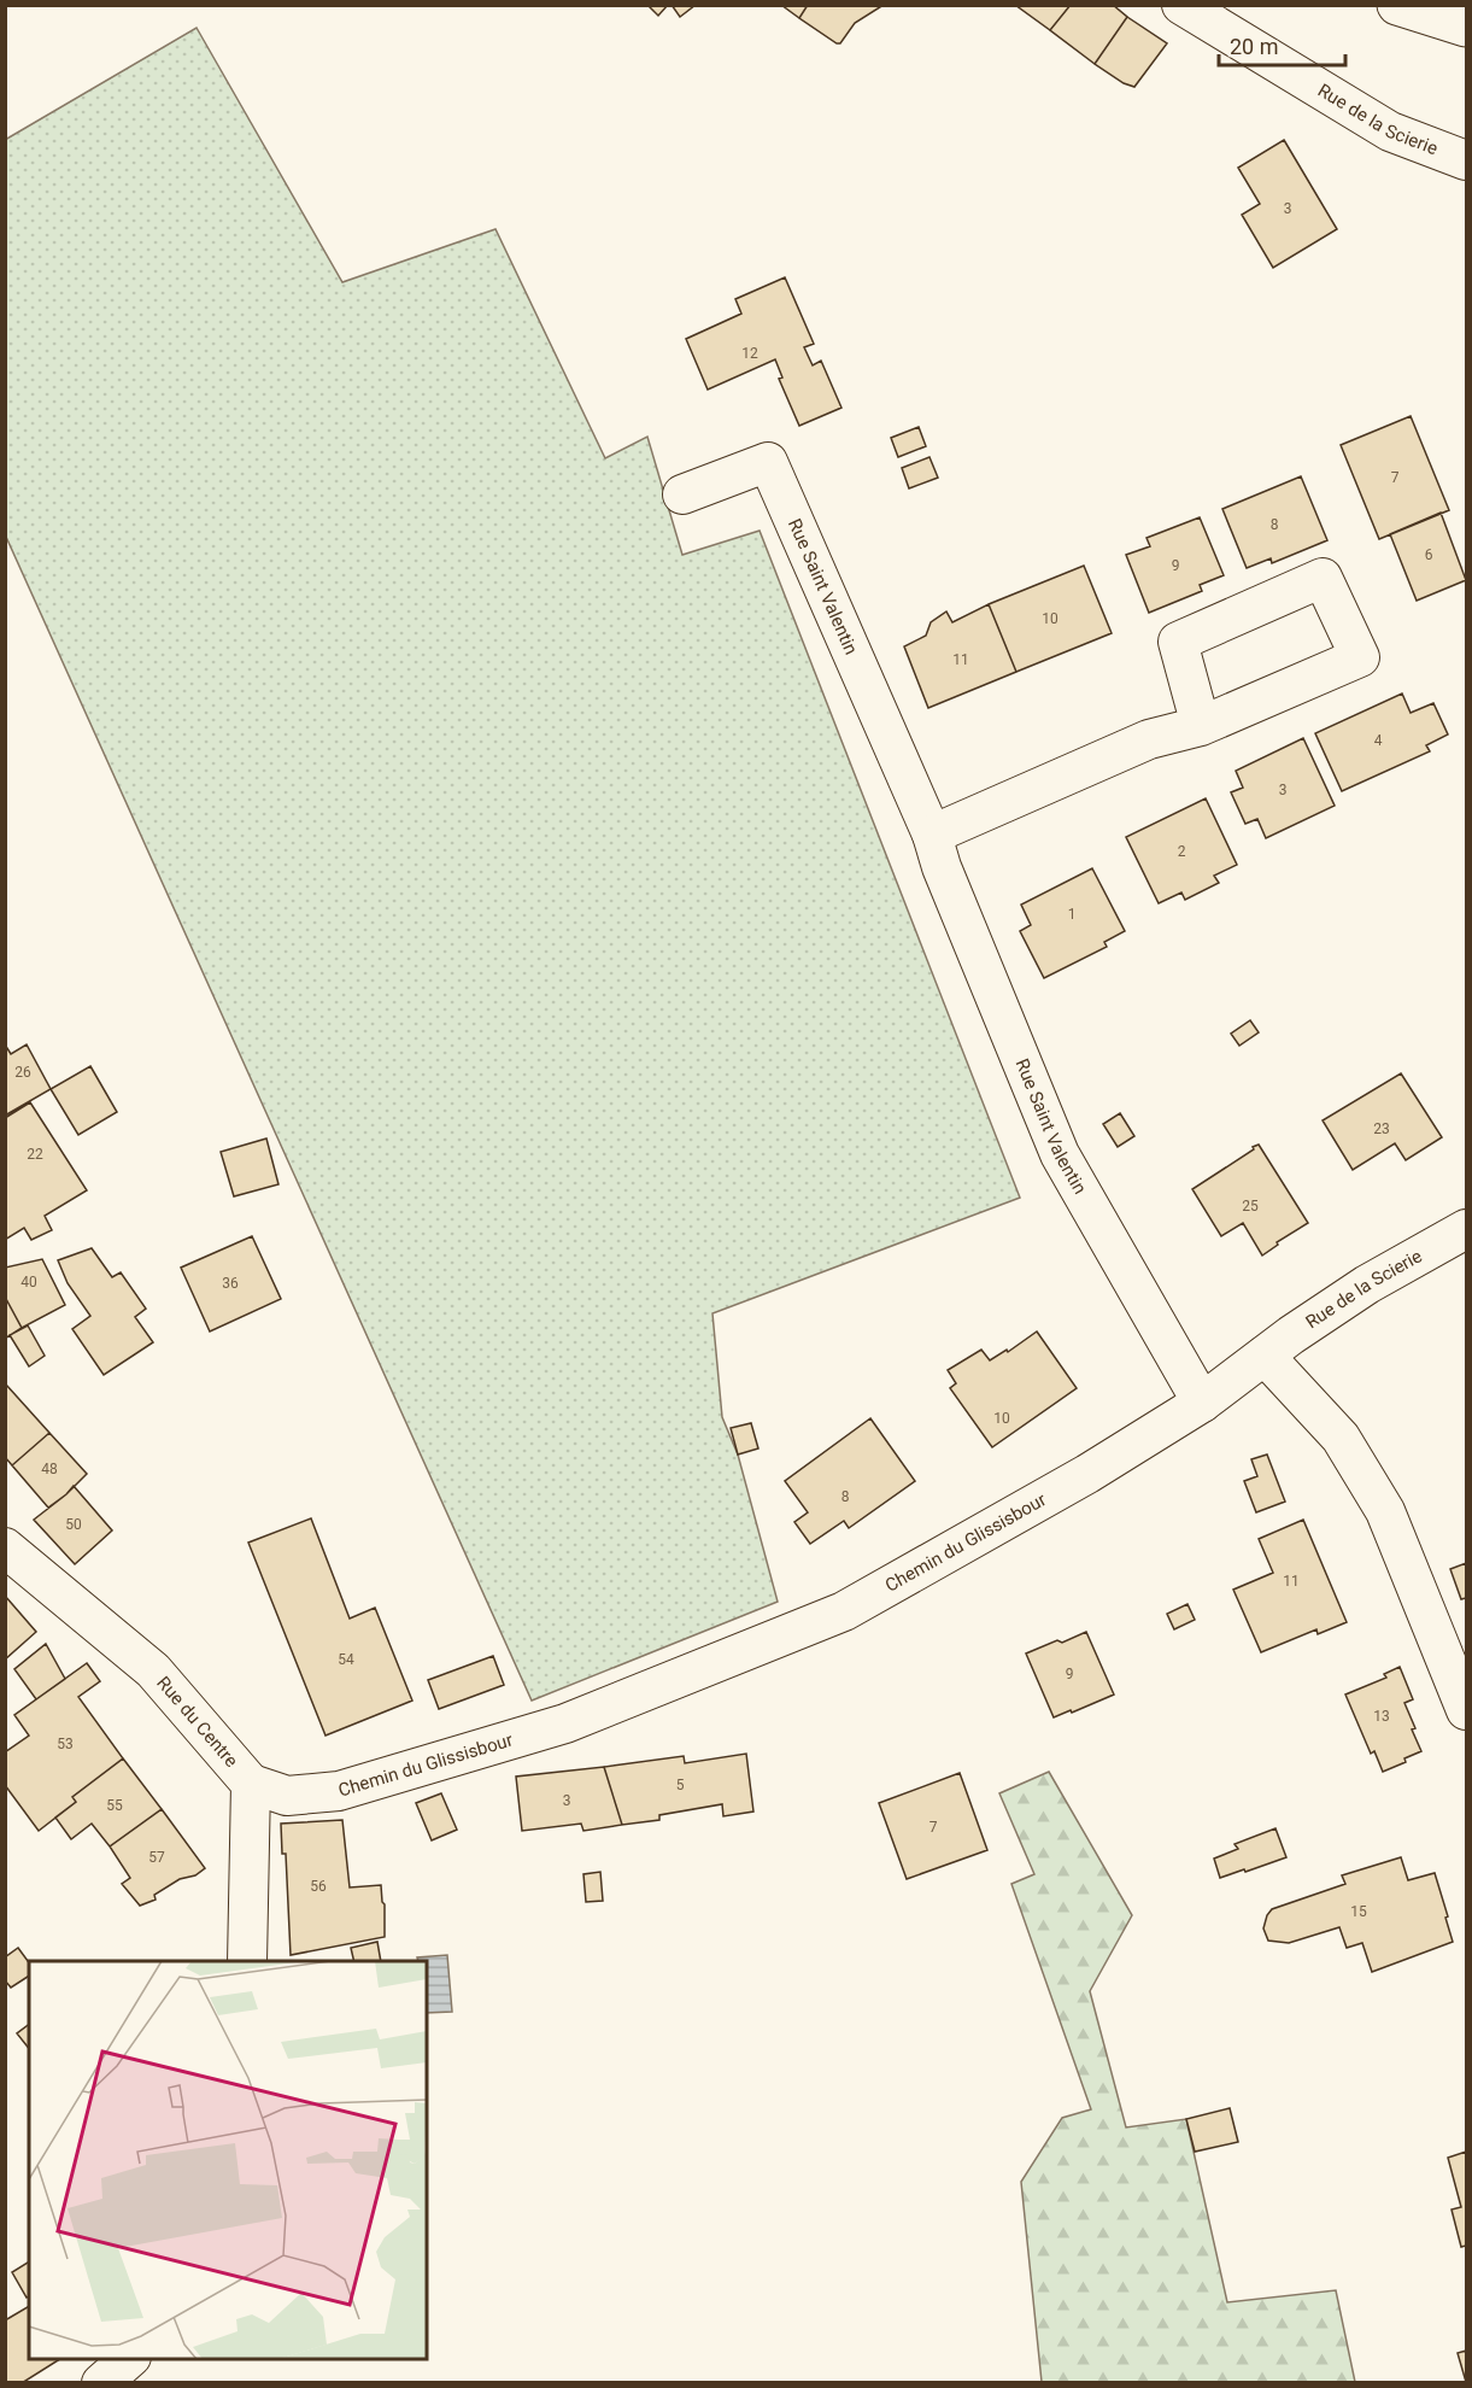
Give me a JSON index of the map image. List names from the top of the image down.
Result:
{
  "streets": {
    "street": [
      "Rue de la Scierie",
      "Rue Saint Valentin",
      "Chemin du Glissisbour",
      "Rue du Centre"
    ]
  },
  "crossings": [
    ["Rue de la Scierie", "Chemin du Glissisbour"],
    ["Rue Saint Valentin", "Chemin du Glissisbour"],
    ["Chemin du Glissisbour", "Rue du Centre"]
  ],
  "house_numbers": [
    "3",
    "12",
    "7",
    "8",
    "6",
    "9",
    "10",
    "11",
    "4",
    "3",
    "2",
    "1",
    "26",
    "23",
    "22",
    "25",
    "40",
    "36",
    "10",
    "48",
    "8",
    "50",
    "11",
    "54",
    "9",
    "13",
    "53",
    "5",
    "3",
    "55",
    "7",
    "57",
    "56",
    "15"
  ],
  "scale_bar": "20 m"
}
